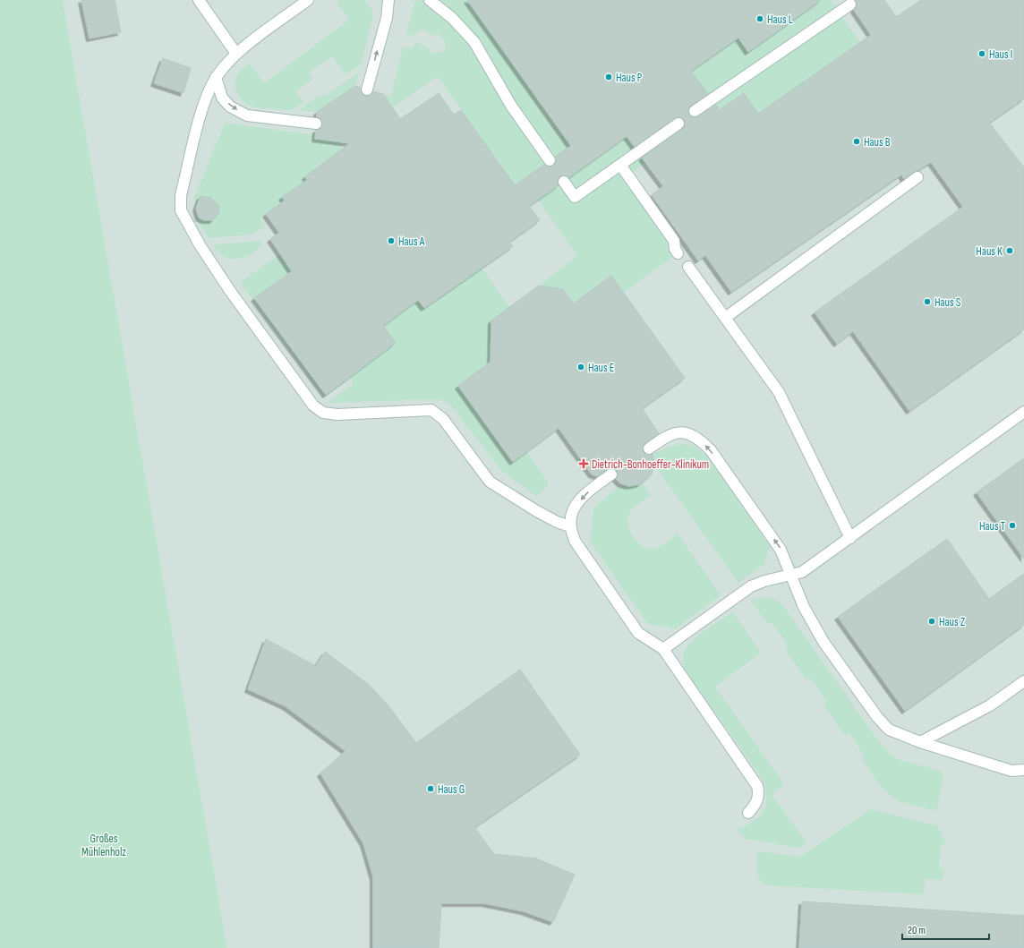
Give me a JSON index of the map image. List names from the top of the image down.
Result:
{
  "parks": ["Großes Mühlenholz"],
  "places": {
    "other": [
      "Haus L",
      "Haus I",
      "Haus P",
      "Haus B",
      "Haus A",
      "Haus K",
      "Haus S",
      "Haus E",
      "Haus T",
      "Haus Z",
      "Haus G"
    ],
    "health": ["Dietrich-Bonhoeffer-Klinikum"]
  },
  "scale_bar": "20 m"
}
